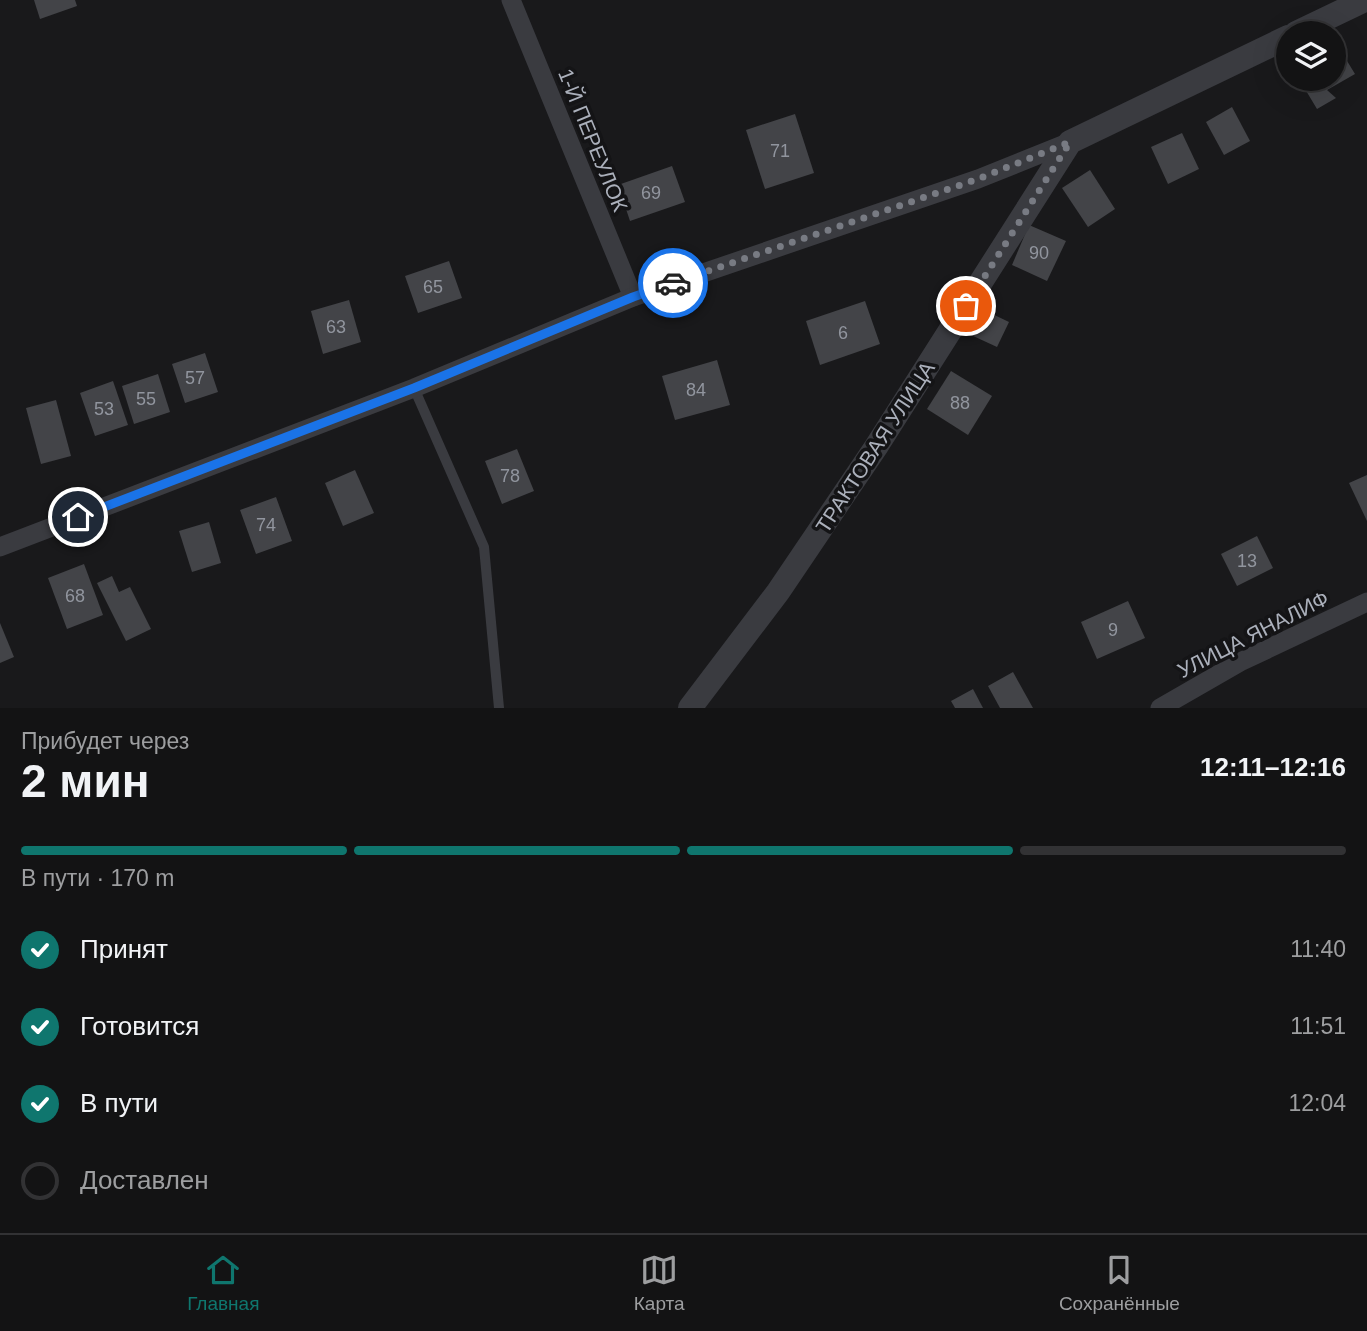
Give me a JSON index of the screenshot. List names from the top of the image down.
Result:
{
  "streets": {
    "street": ["1-Й ПЕРЕУЛОК", "ТРАКТОВАЯ УЛИЦА", "УЛИЦА ЯНАЛИФ"]
  },
  "house_numbers": [
    "71",
    "69",
    "90",
    "65",
    "63",
    "6",
    "57",
    "84",
    "55",
    "88",
    "53",
    "78",
    "74",
    "13",
    "68",
    "9"
  ],
  "page": {
    "heading": ["2 мин", "Прибудет через", "12:11–12:16"],
    "bar": "В пути · 170 m",
    "list": [
      ["Принят", "11:40"],
      ["Готовится", "11:51"],
      ["В пути", "12:04"],
      "Доставлен"
    ],
    "tabs": ["Главная", "Карта", "Сохранённые"]
  }
}
